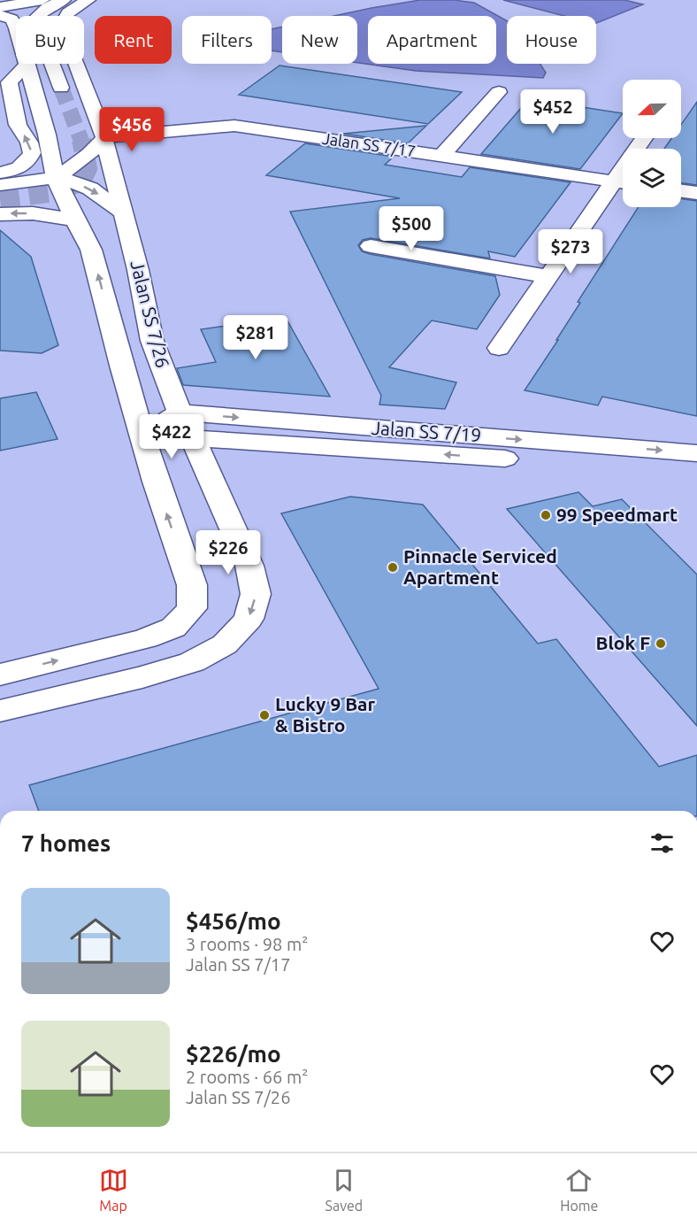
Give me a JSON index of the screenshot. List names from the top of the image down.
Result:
{
  "streets": {
    "street": ["Jalan SS 7/17", "Jalan SS 7/26", "Jalan SS 7/19"]
  },
  "crossings": [
    ["Jalan SS 7/17", "Jalan SS 7/26"],
    ["Jalan SS 7/26", "Jalan SS 7/19"]
  ],
  "places": [
    "99 Speedmart",
    "Pinnacle Serviced Apartment",
    "Blok F",
    "Lucky 9 Bar & Bistro"
  ],
  "north": "left",
  "page": {
    "chip": [
      "Buy",
      "Rent",
      "Filters",
      "New",
      "Apartment",
      "House"
    ],
    "price": [
      "$452",
      "$456",
      "$500",
      "$273",
      "$281",
      "$422",
      "$226"
    ],
    "heading": "7 homes",
    "list": [
      {
        "name": "$456/mo",
        "note": "3 rooms · 98 m² · Jalan SS 7/17"
      },
      {
        "name": "$226/mo",
        "note": "2 rooms · 66 m² · Jalan SS 7/26"
      }
    ],
    "tabs": ["Map", "Saved", "Home"]
  }
}
